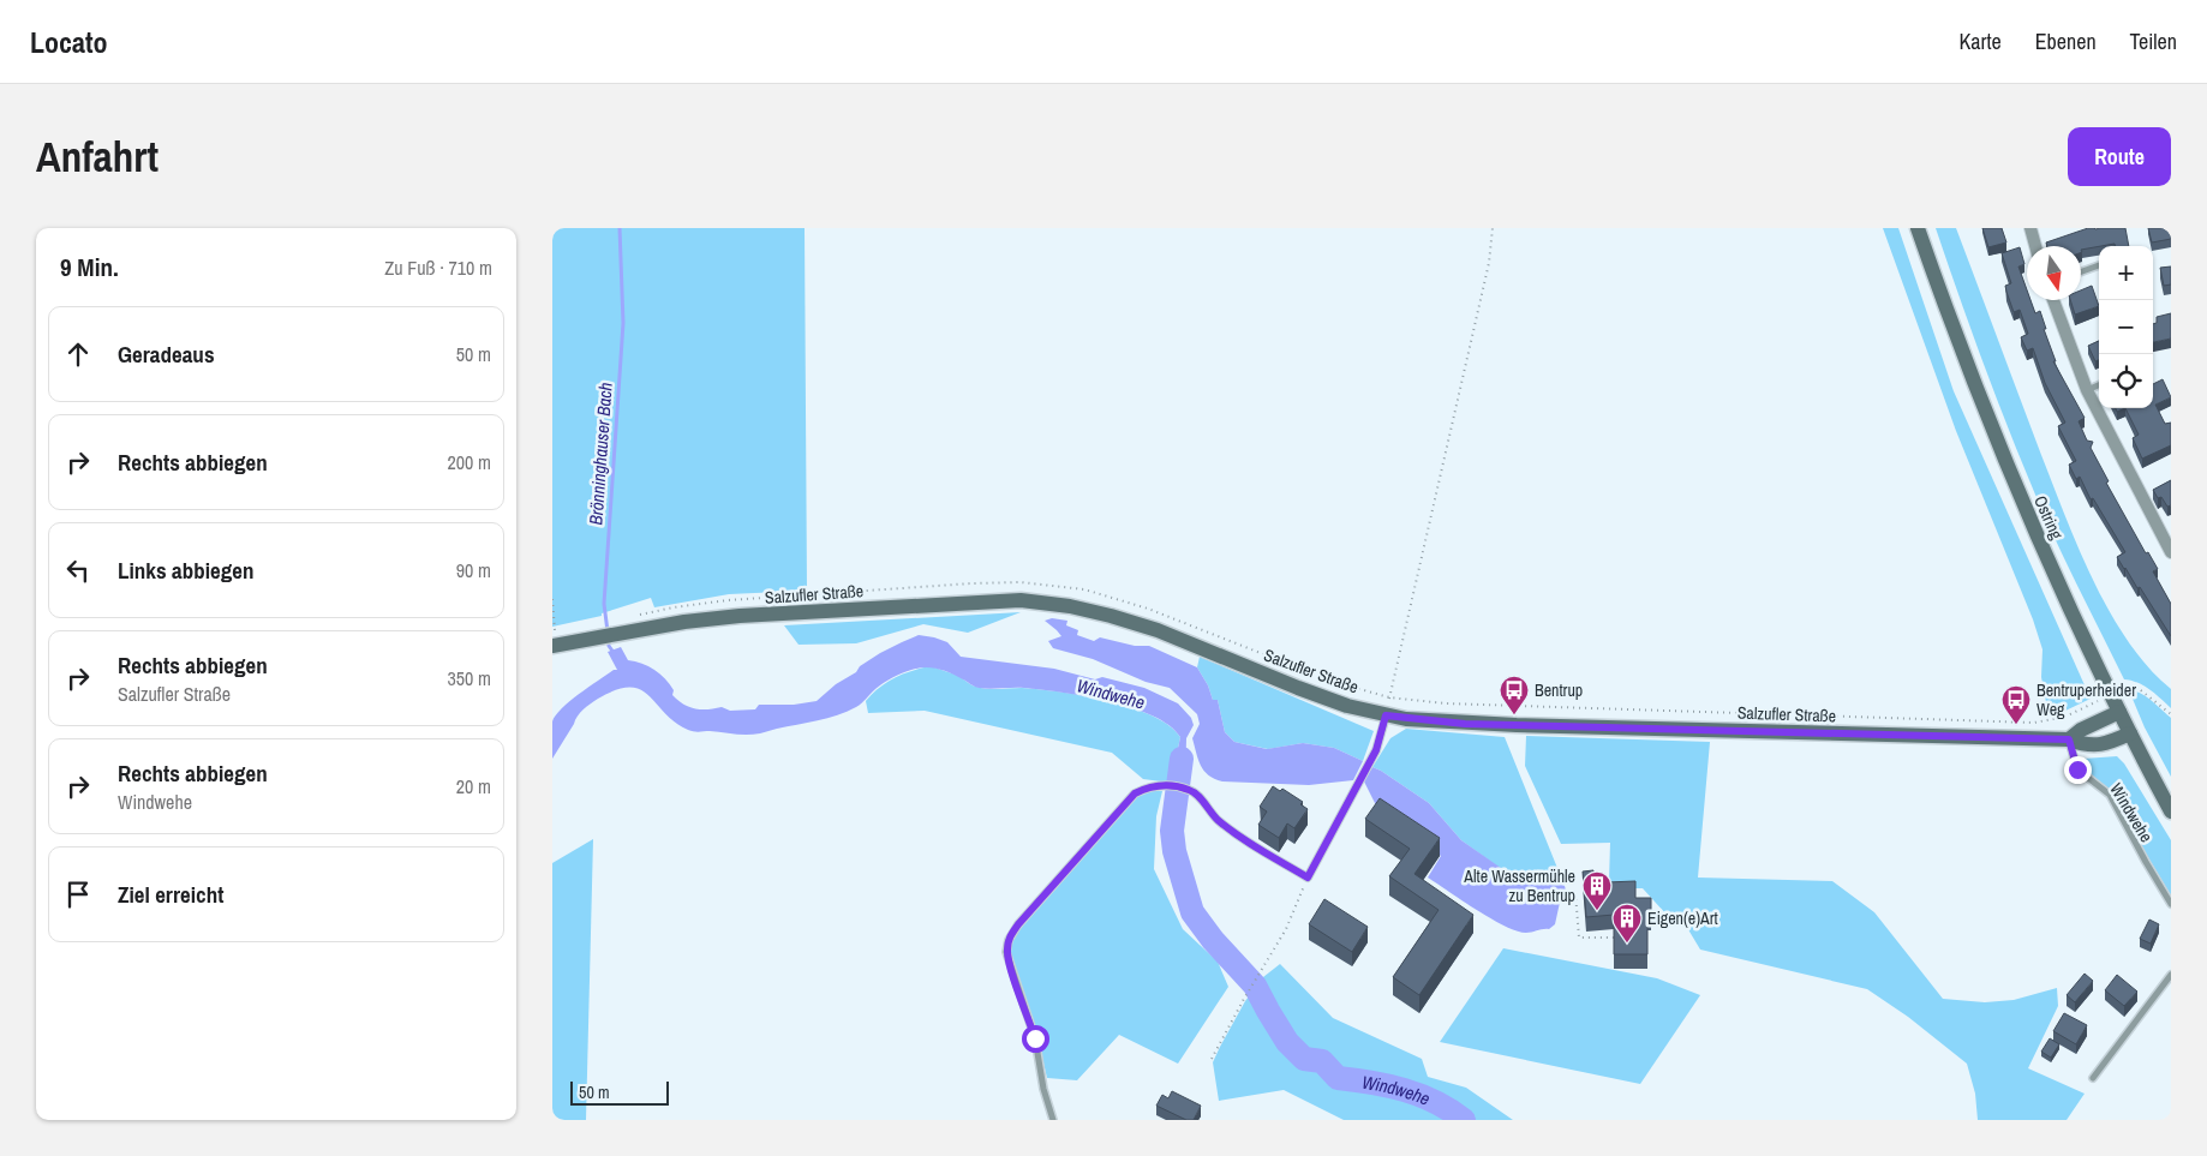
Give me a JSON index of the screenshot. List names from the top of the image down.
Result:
{
  "streets": {
    "main road": ["Ostring", "Salzufler Straße"],
    "lane": ["Windwehe"]
  },
  "crossings": [
    ["Ostring", "Salzufler Straße"],
    ["Salzufler Straße", "Windwehe"]
  ],
  "water": ["Brönninghauser Bach", "Windwehe"],
  "places": {
    "bus stop": ["Bentrup", "Bentruperheider Weg"],
    "building": ["Alte Wassermühle zu Bentrup", "Eigen(e)Art"]
  },
  "scale_bar": "50 m",
  "north": "bottom",
  "page": {
    "header": "Locato",
    "nav": ["Karte", "Ebenen", "Teilen"],
    "buttons": "Route",
    "title": "Anfahrt",
    "heading": ["9 Min.", "Zu Fuß · 710 m"],
    "map_buttons": ["+", "−"],
    "list": [
      ["Geradeaus", "50 m"],
      ["Rechts abbiegen", "200 m"],
      ["Links abbiegen", "90 m"],
      ["Rechts abbiegen", "Salzufler Straße", "350 m"],
      ["Rechts abbiegen", "Windwehe", "20 m"],
      "Ziel erreicht"
    ],
    "scale": "50 m"
  }
}
